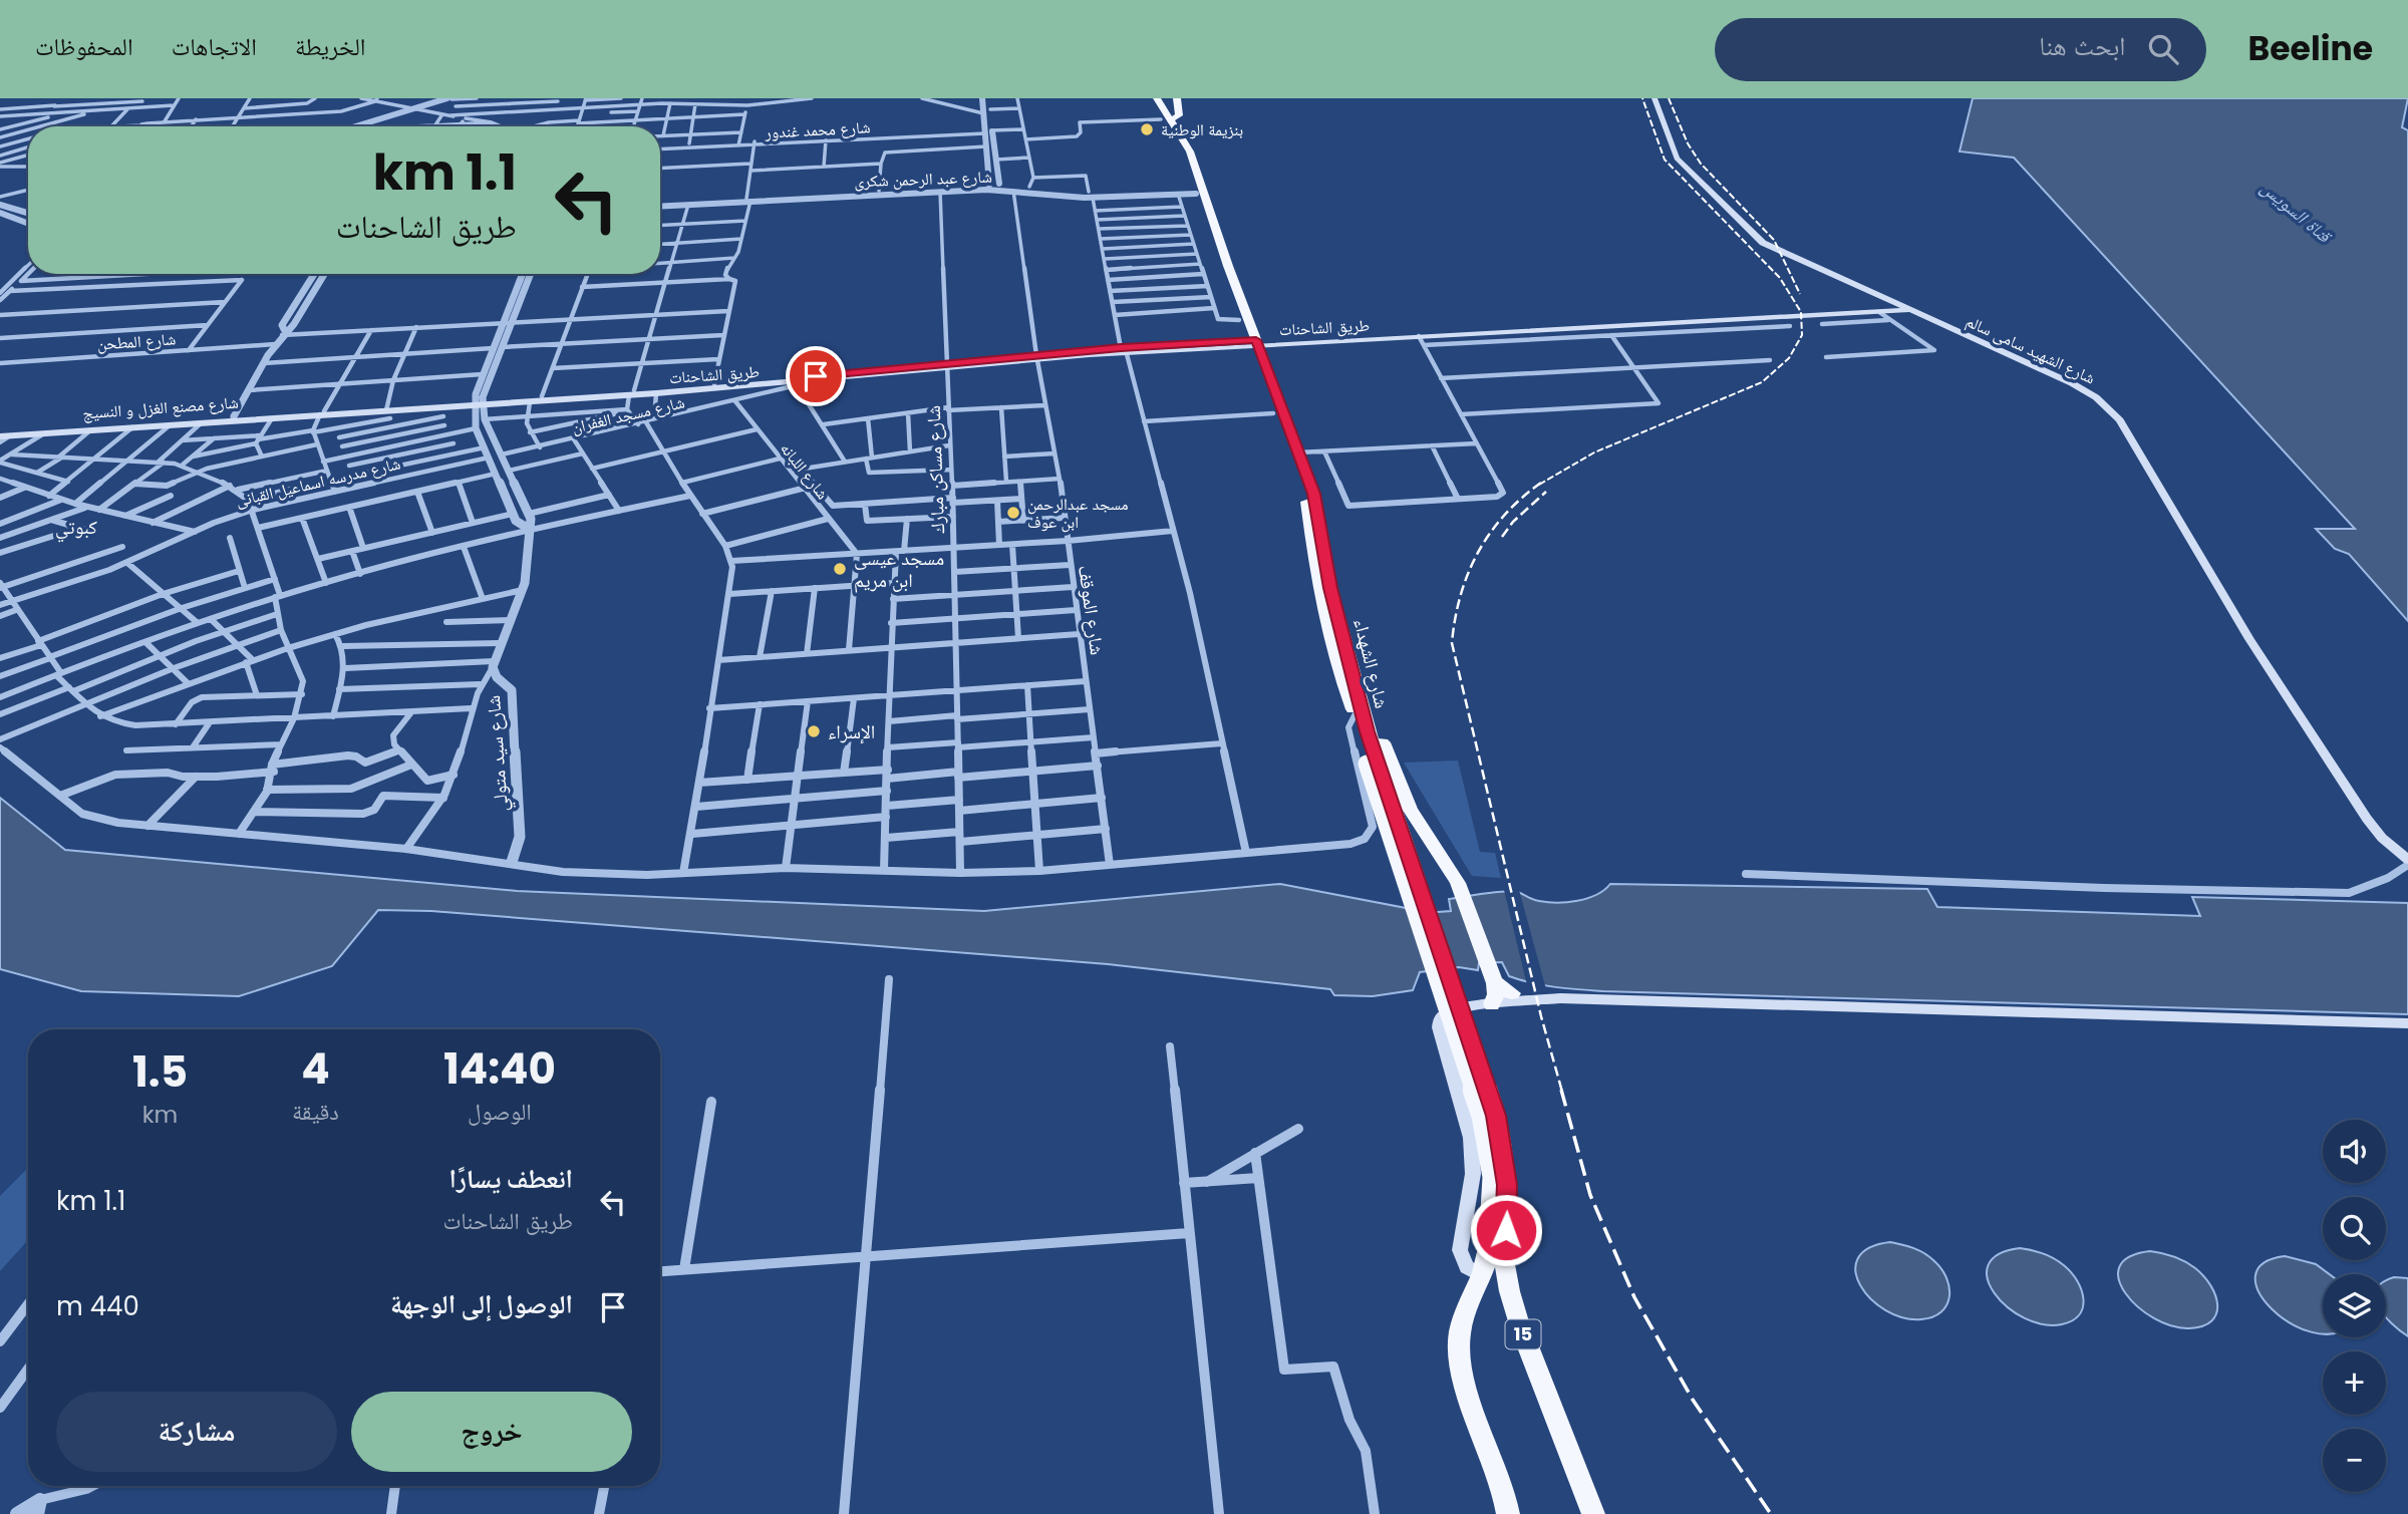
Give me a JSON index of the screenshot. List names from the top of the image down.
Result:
{
  "streets": {
    "highway": ["شارع الشهداء", "15"],
    "main road": ["طريق الشاحنات", "شارع الشهيد سامى سالم", "شارع مصنع الغزل و النسيج"],
    "street": [
      "شارع محمد غندور",
      "شارع عبد الرحمن شكرى",
      "شارع المطحن",
      "شارع مسجد الغفران",
      "شارع مساكن مبارك",
      "شارع اللبانه",
      "شارع مدرسه اسماعيل القبانى",
      "شارع الموقف",
      "شارع سيد متولي"
    ]
  },
  "crossings": [
    ["شارع عبد الرحمن شكرى", "شارع مساكن مبارك"],
    ["شارع عبد الرحمن شكرى", "شارع الموقف"],
    ["شارع عبد الرحمن شكرى", "شارع الشهداء"],
    ["طريق الشاحنات", "شارع الشهيد سامى سالم"],
    ["طريق الشاحنات", "شارع مصنع الغزل و النسيج"],
    ["طريق الشاحنات", "شارع مسجد الغفران"],
    ["طريق الشاحنات", "شارع مساكن مبارك"],
    ["طريق الشاحنات", "شارع الموقف"],
    ["طريق الشاحنات", "شارع الشهداء"],
    ["شارع مسجد الغفران", "شارع اللبانه"],
    ["شارع الشهداء", "15"]
  ],
  "districts": ["كبوتي"],
  "water": ["قناة السويس"],
  "places": [
    "بنزيمة الوطنية",
    "مسجد عبدالرحمن ابن عوف",
    "مسجد عيسى ابن مريم",
    "الإسراء"
  ],
  "page": {
    "header": "Beeline",
    "search": "ابحث هنا",
    "nav": ["الخريطة", "الاتجاهات", "المحفوظات"],
    "turn": ["1.1 km", "طريق الشاحنات"],
    "eta": [
      "14:40",
      "الوصول",
      "4",
      "دقيقة",
      "1.5",
      "km"
    ],
    "map_buttons": ["+", "−"],
    "list": [
      {
        "name": "انعطف يسارًا",
        "note": "طريق الشاحنات",
        "value": "1.1 km"
      },
      {
        "name": "الوصول إلى الوجهة",
        "value": "440 m"
      }
    ],
    "buttons": ["خروج", "مشاركة"]
  }
}
